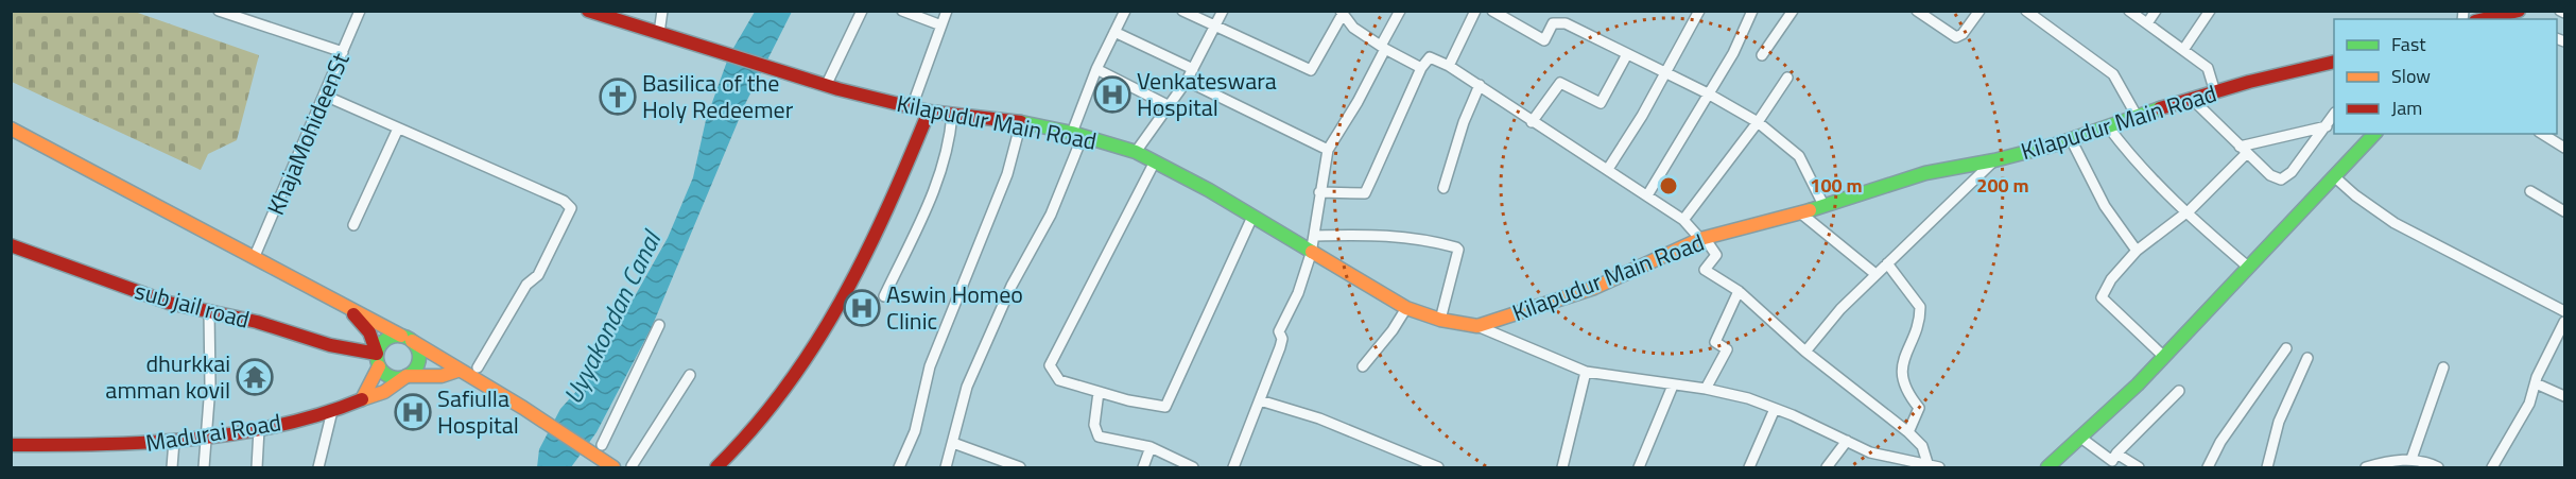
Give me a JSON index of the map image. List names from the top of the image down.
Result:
{
  "streets": {
    "street": [
      "Kilapudur Main Road",
      "KhajaMohideenSt",
      "sub jail road",
      "Madurai Road"
    ]
  },
  "crossings": [
    ["sub jail road", "Madurai Road"]
  ],
  "water": ["Uyyakondan Canal"],
  "places": {
    "hospital": ["Venkateswara Hospital", "Aswin Homeo Clinic", "Safiulla Hospital"],
    "church": ["Basilica of the Holy Redeemer"],
    "temple": ["dhurkkai amman kovil"]
  },
  "legend": ["Fast", "Slow", "Jam"],
  "rings": ["100 m", "200 m"]
}
